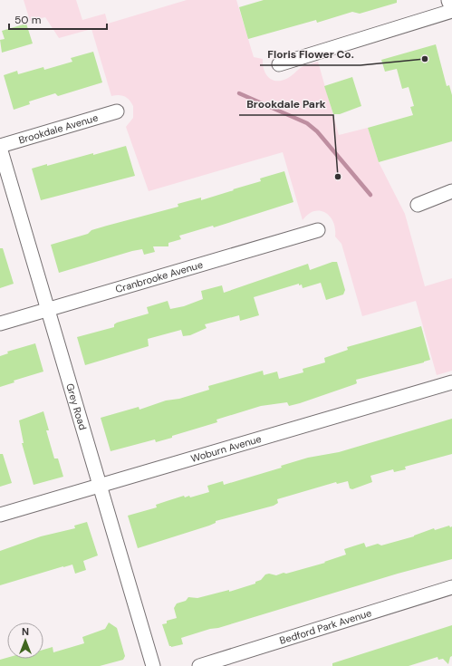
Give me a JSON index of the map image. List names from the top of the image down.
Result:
{
  "streets": {
    "street": [
      "Brookdale Avenue",
      "Cranbrooke Avenue",
      "Grey Road",
      "Woburn Avenue",
      "Bedford Park Avenue"
    ]
  },
  "crossings": [
    ["Brookdale Avenue", "Grey Road"],
    ["Cranbrooke Avenue", "Grey Road"],
    ["Grey Road", "Woburn Avenue"]
  ],
  "places": ["Floris Flower Co.", "Brookdale Park"],
  "scale_bar": "50 m",
  "north": "top"
}
